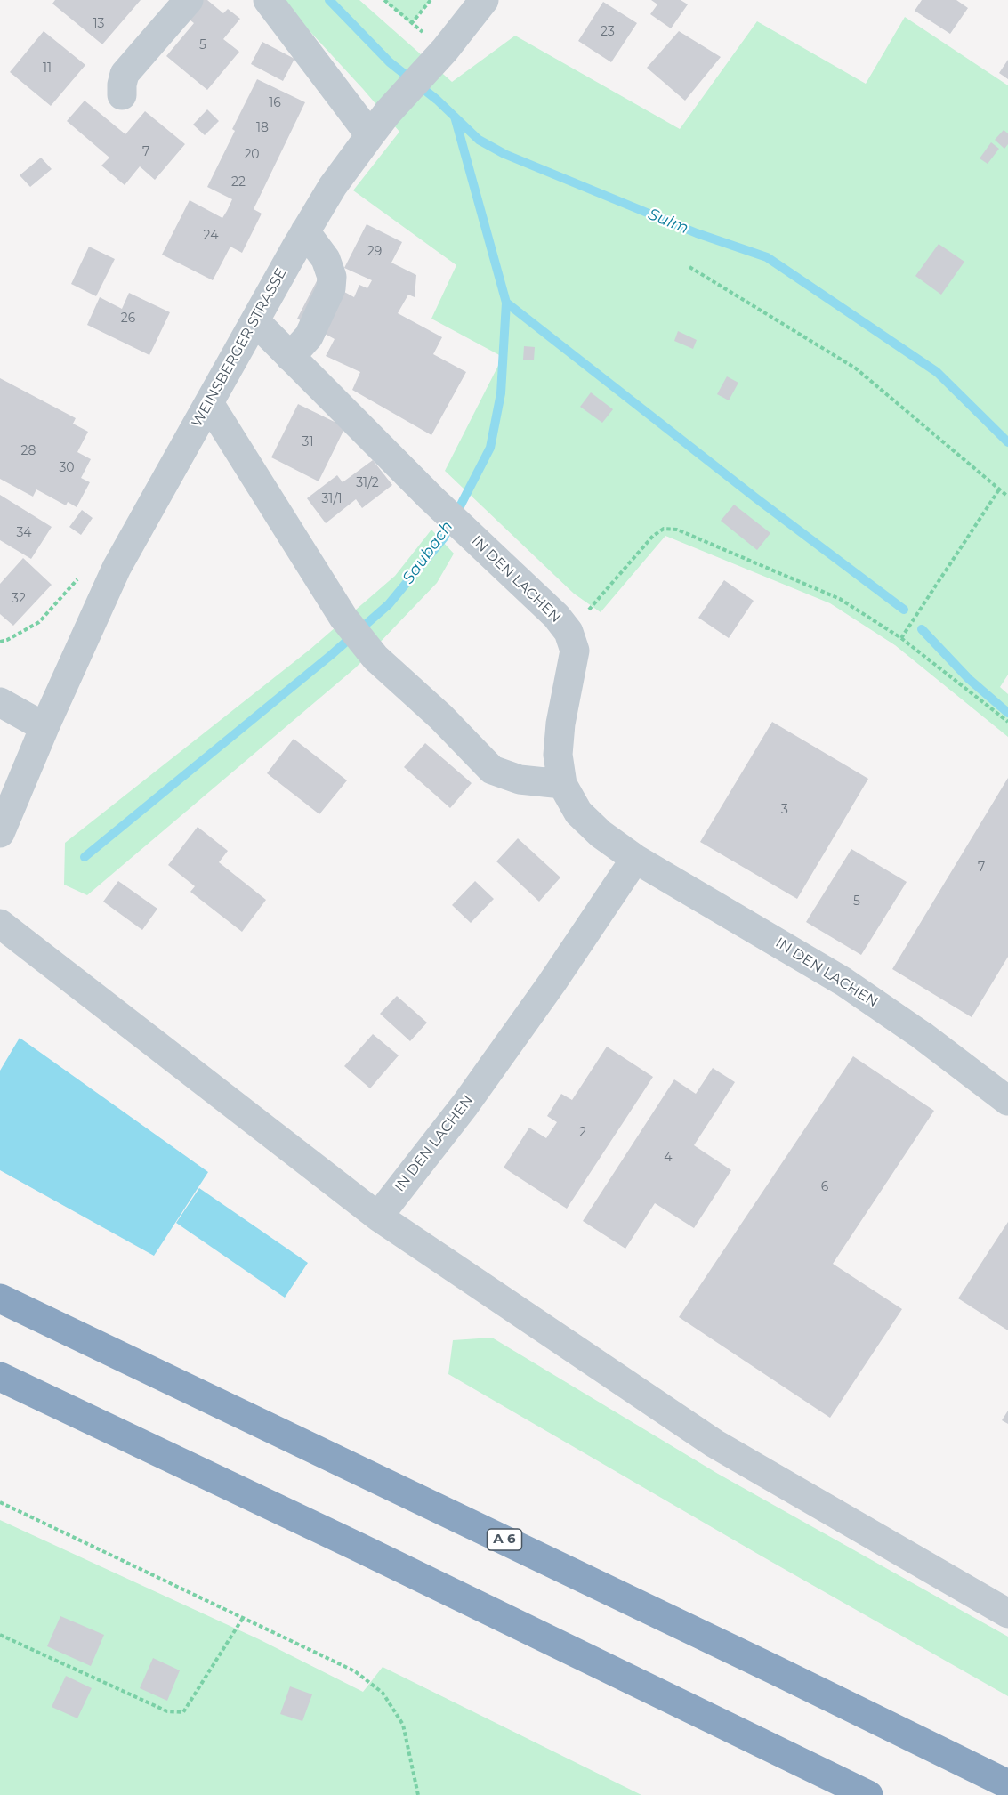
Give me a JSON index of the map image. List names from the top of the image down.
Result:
{
  "streets": {
    "highway": ["A 6"],
    "street": ["WEINSBERGER STRASSE", "IN DEN LACHEN"]
  },
  "crossings": [
    ["WEINSBERGER STRASSE", "IN DEN LACHEN"]
  ],
  "water": ["Sulm", "Saubach"],
  "house_numbers": [
    "13",
    "23",
    "5",
    "11",
    "16",
    "18",
    "7",
    "20",
    "22",
    "24",
    "29",
    "26",
    "31",
    "28",
    "30",
    "31/2",
    "31/1",
    "34",
    "32",
    "3",
    "7",
    "5",
    "2",
    "4",
    "6"
  ]
}
